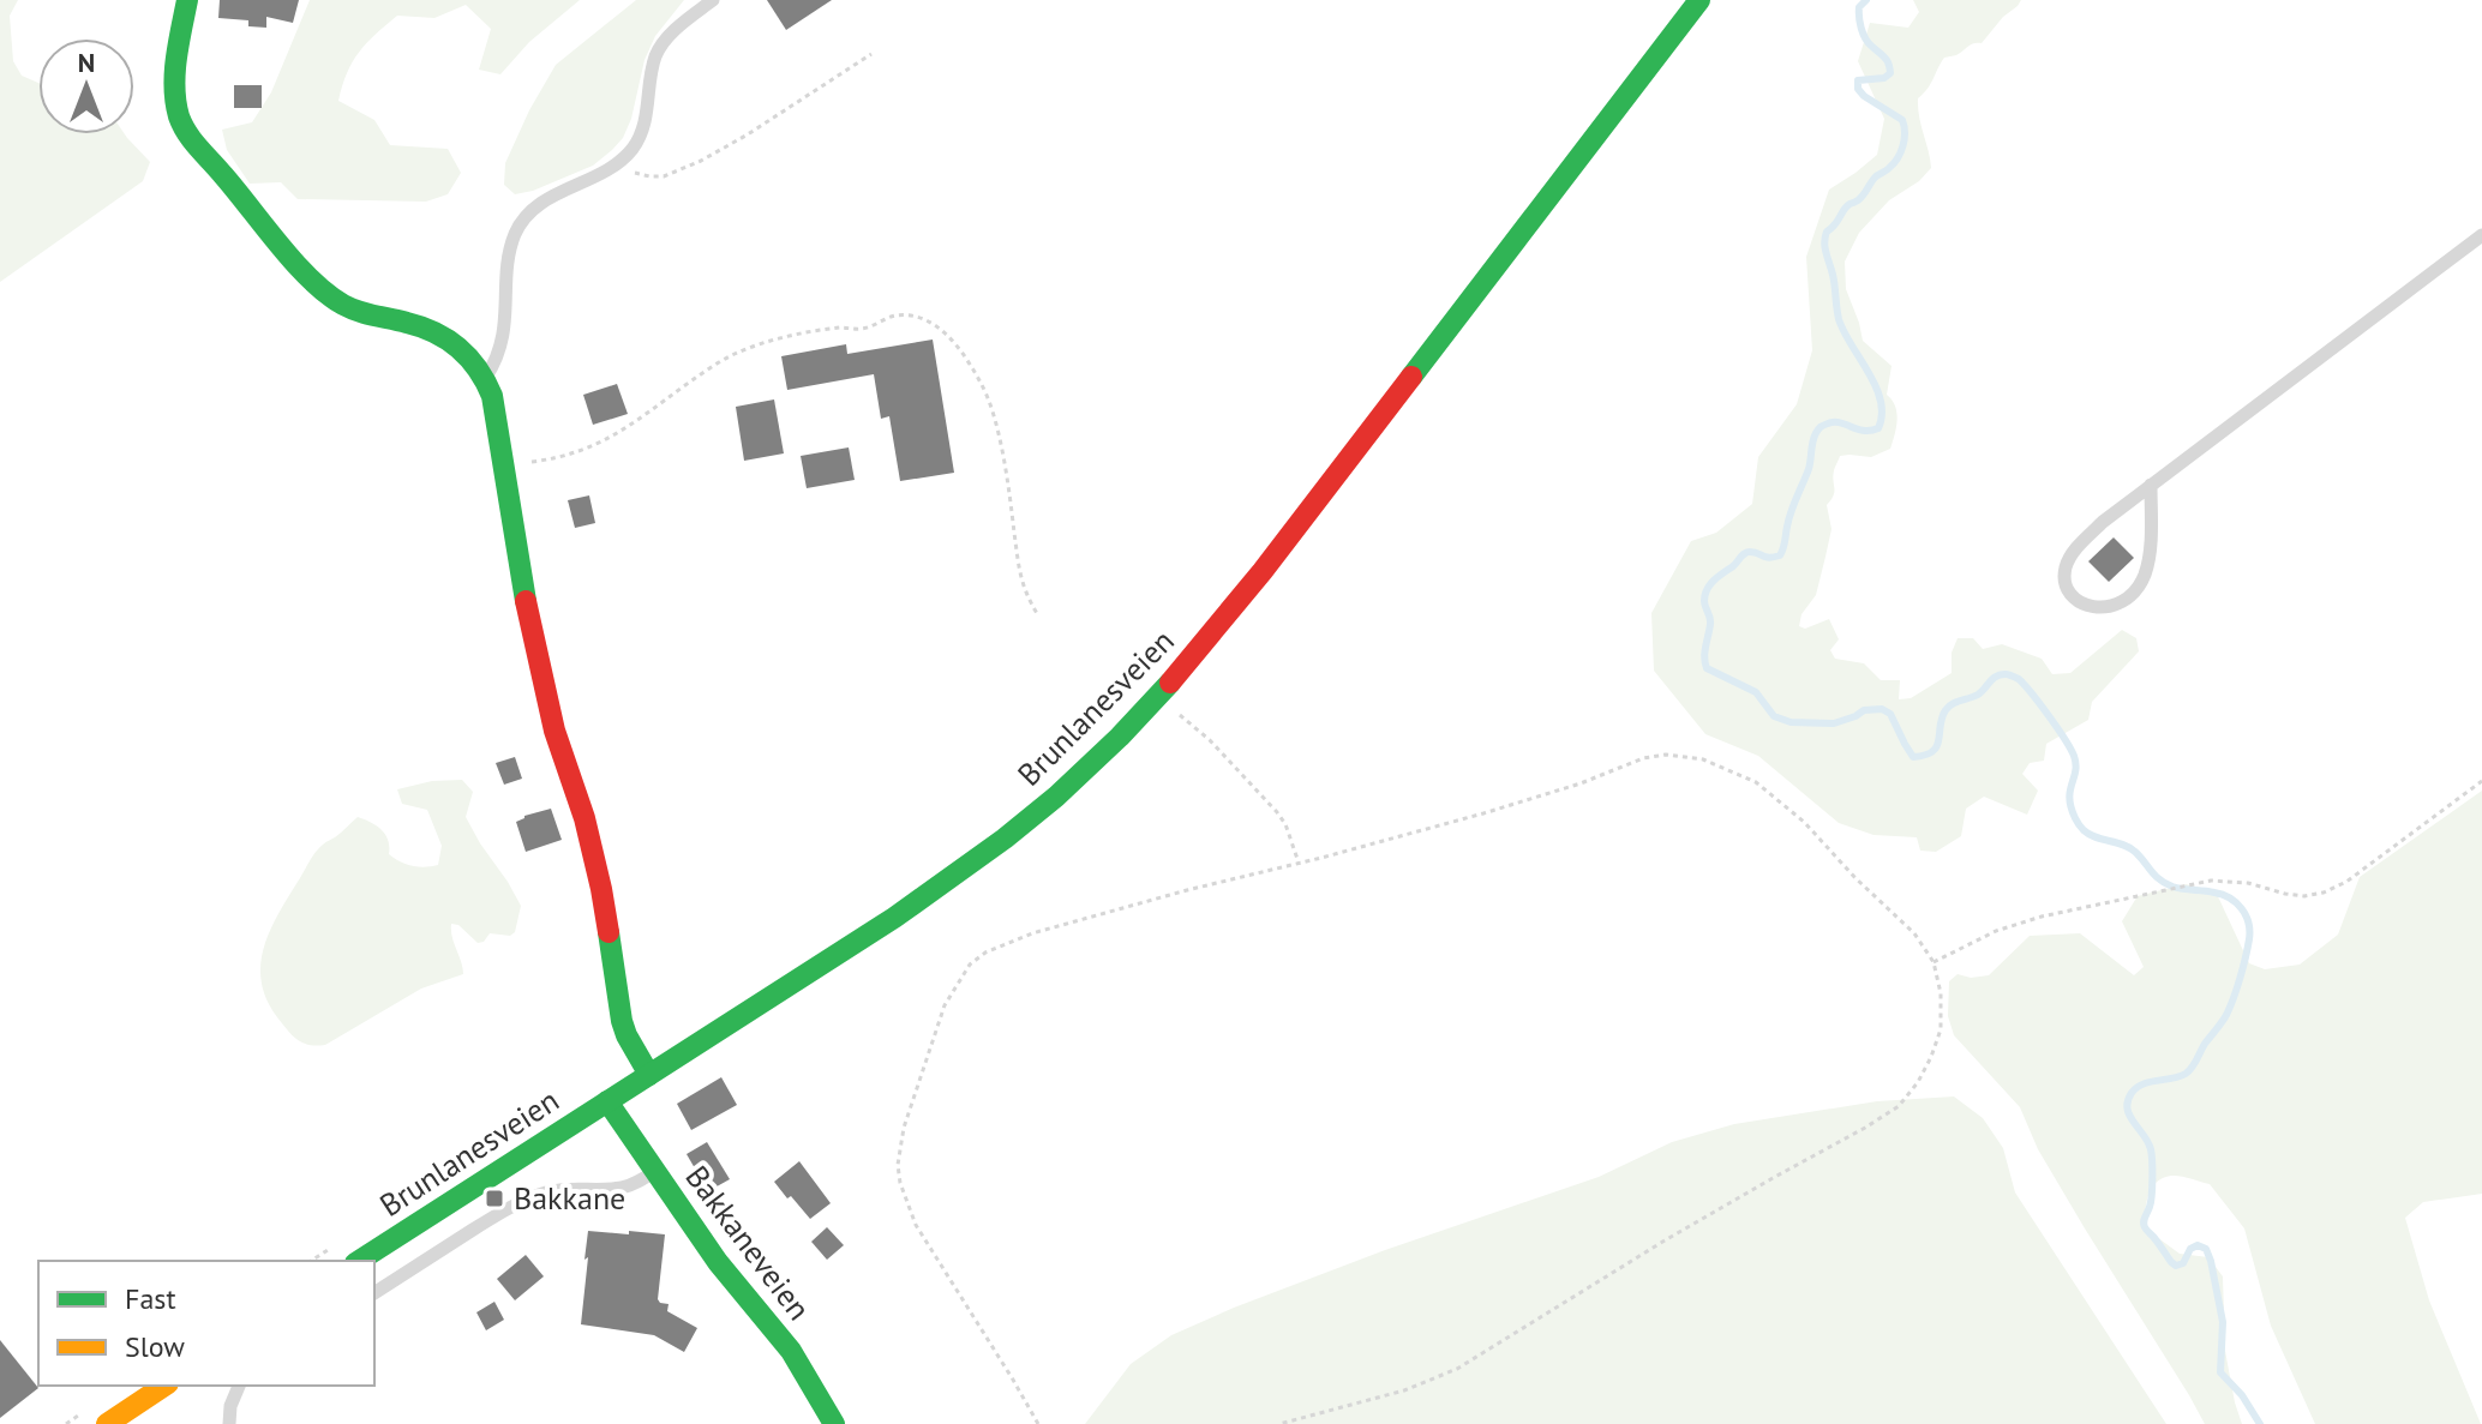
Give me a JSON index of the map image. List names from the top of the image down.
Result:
{
  "streets": {
    "main road": ["Brunlanesveien", "Bakkaneveien"]
  },
  "crossings": [
    ["Brunlanesveien", "Bakkaneveien"]
  ],
  "places": {
    "transit": ["Bakkane"]
  },
  "legend": ["Fast", "Slow"],
  "north": "top"
}
